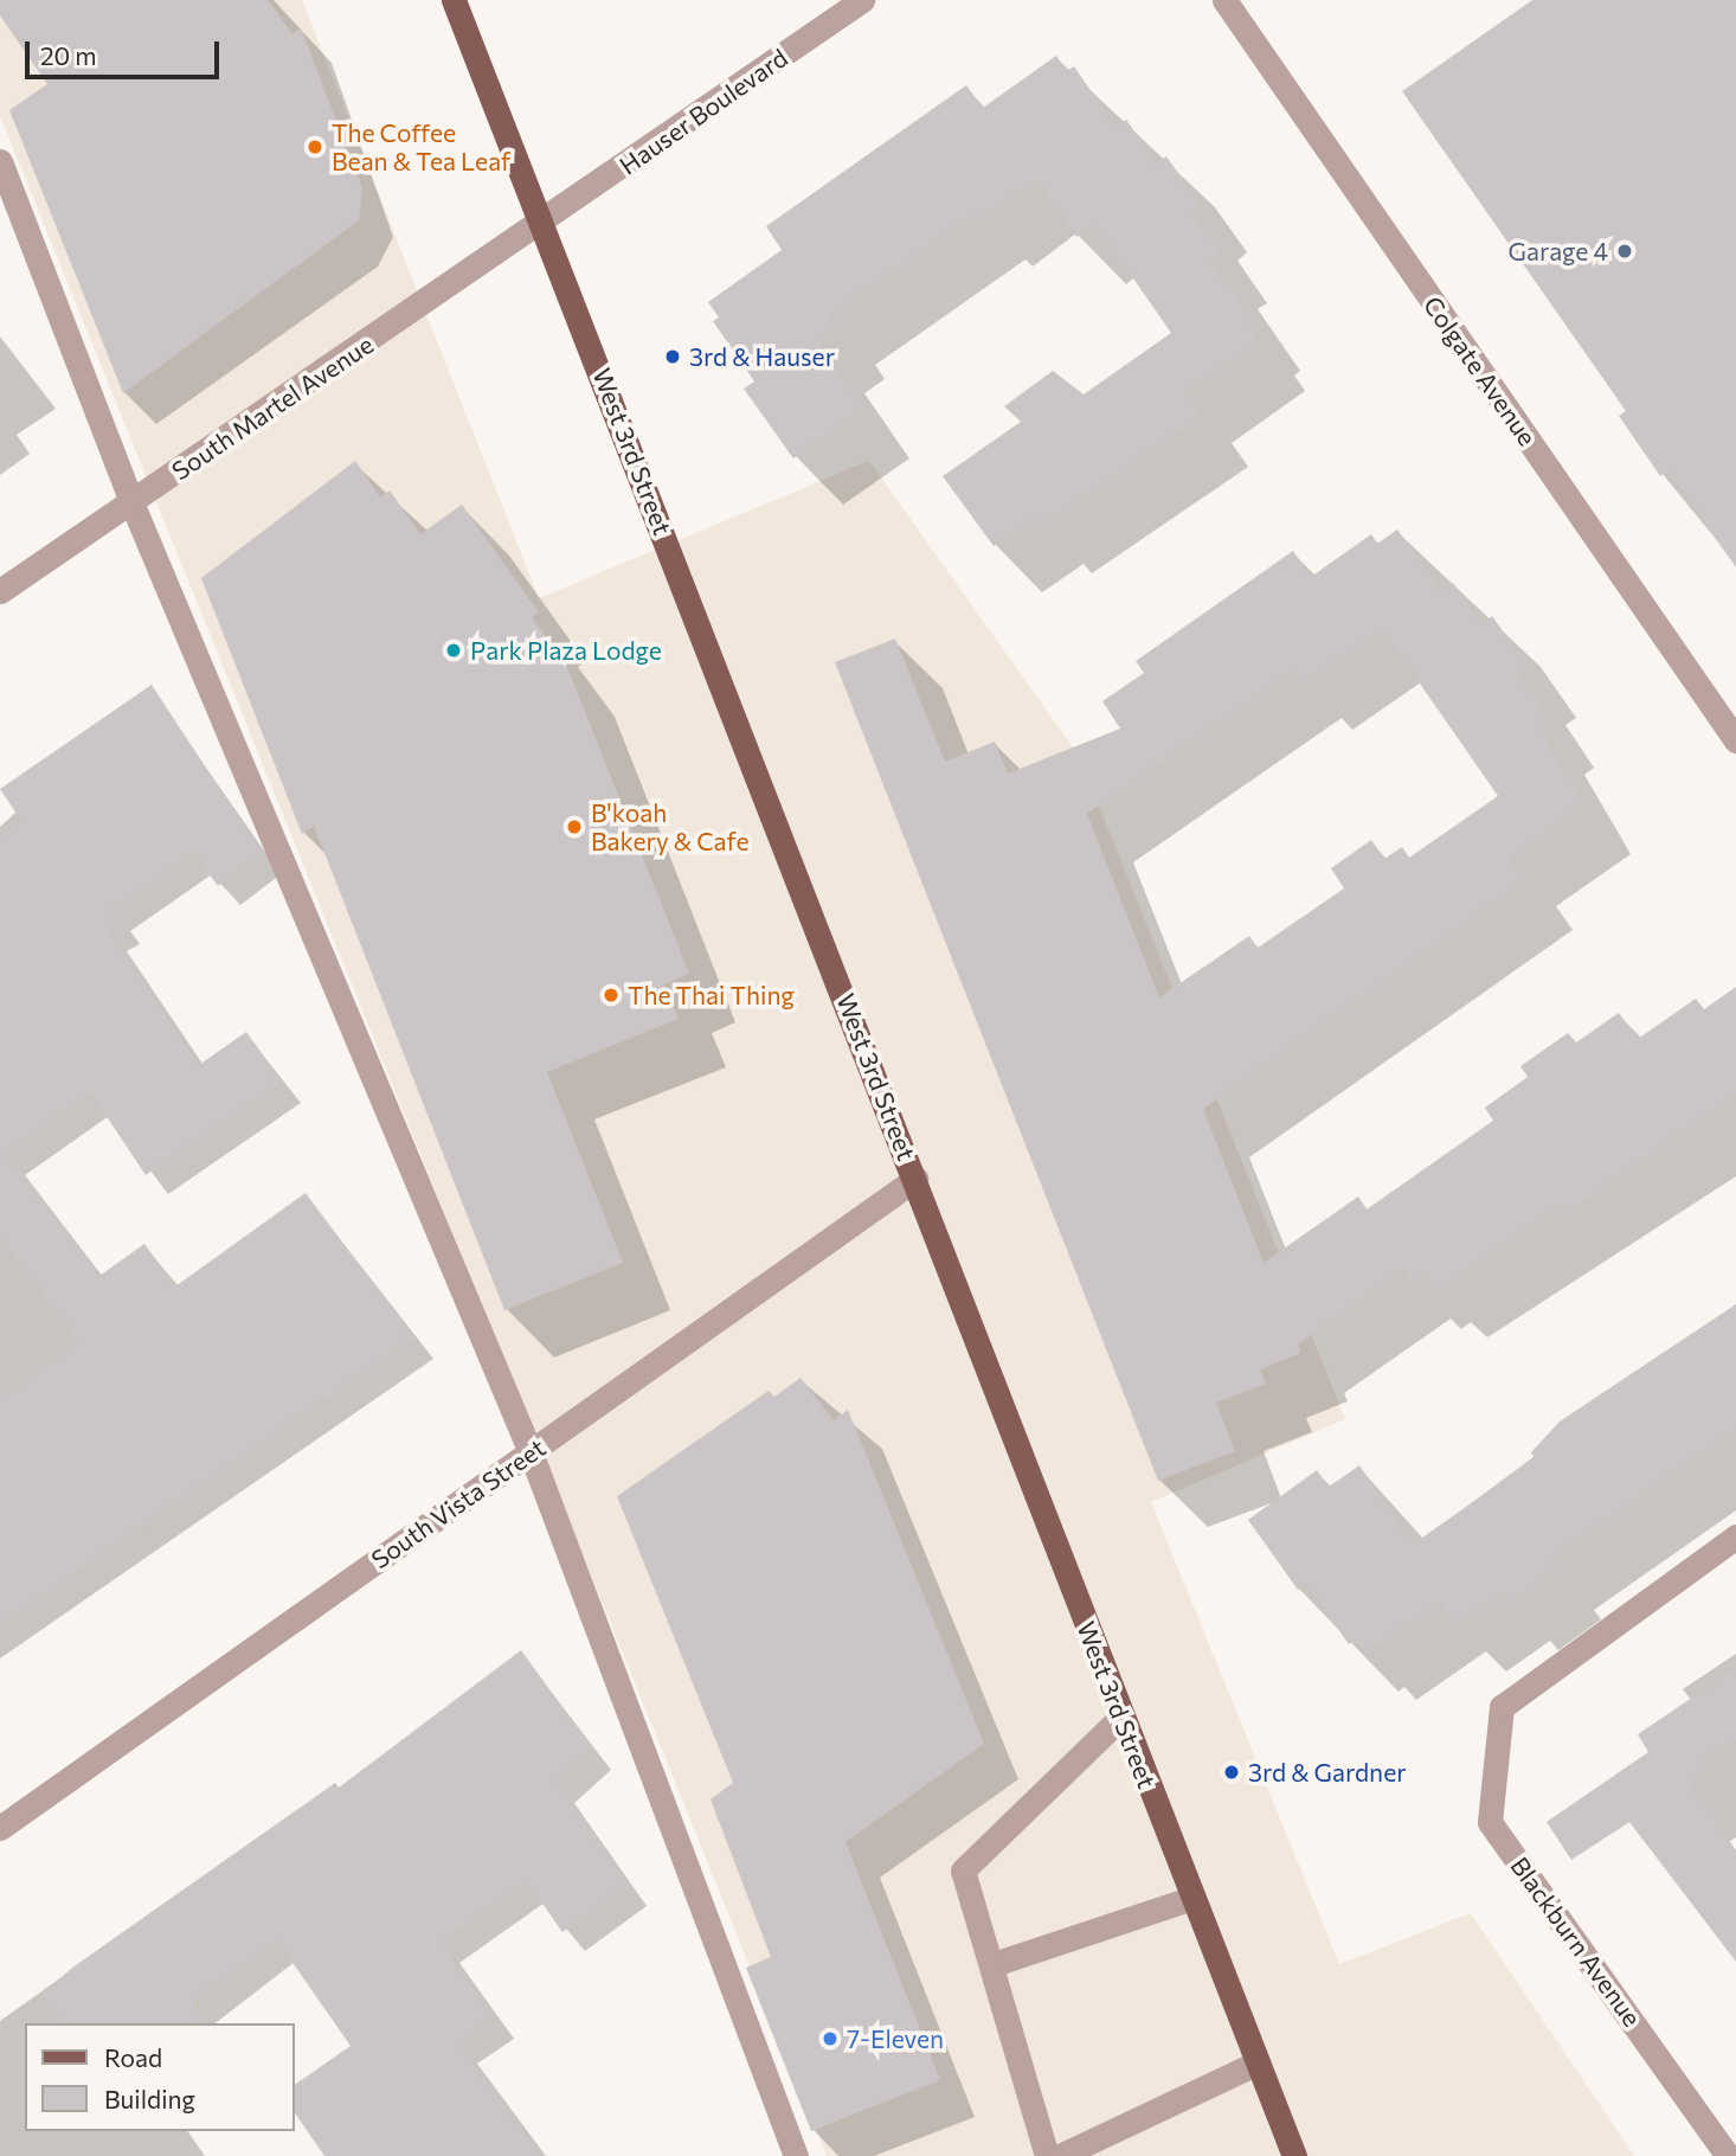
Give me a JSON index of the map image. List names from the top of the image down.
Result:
{
  "streets": {
    "main road": ["West 3rd Street"],
    "street": [
      "Hauser Boulevard",
      "Colgate Avenue",
      "South Martel Avenue",
      "South Vista Street",
      "Blackburn Avenue"
    ]
  },
  "crossings": [
    ["Hauser Boulevard", "South Martel Avenue"],
    ["Hauser Boulevard", "West 3rd Street"],
    ["South Martel Avenue", "West 3rd Street"],
    ["West 3rd Street", "South Vista Street"]
  ],
  "places": [
    "The Coffee Bean & Tea Leaf",
    "Garage 4",
    "3rd & Hauser",
    "Park Plaza Lodge",
    "B'koah Bakery & Cafe",
    "The Thai Thing",
    "3rd & Gardner",
    "7-Eleven"
  ],
  "legend": ["Road", "Building"],
  "scale_bar": "20 m"
}
